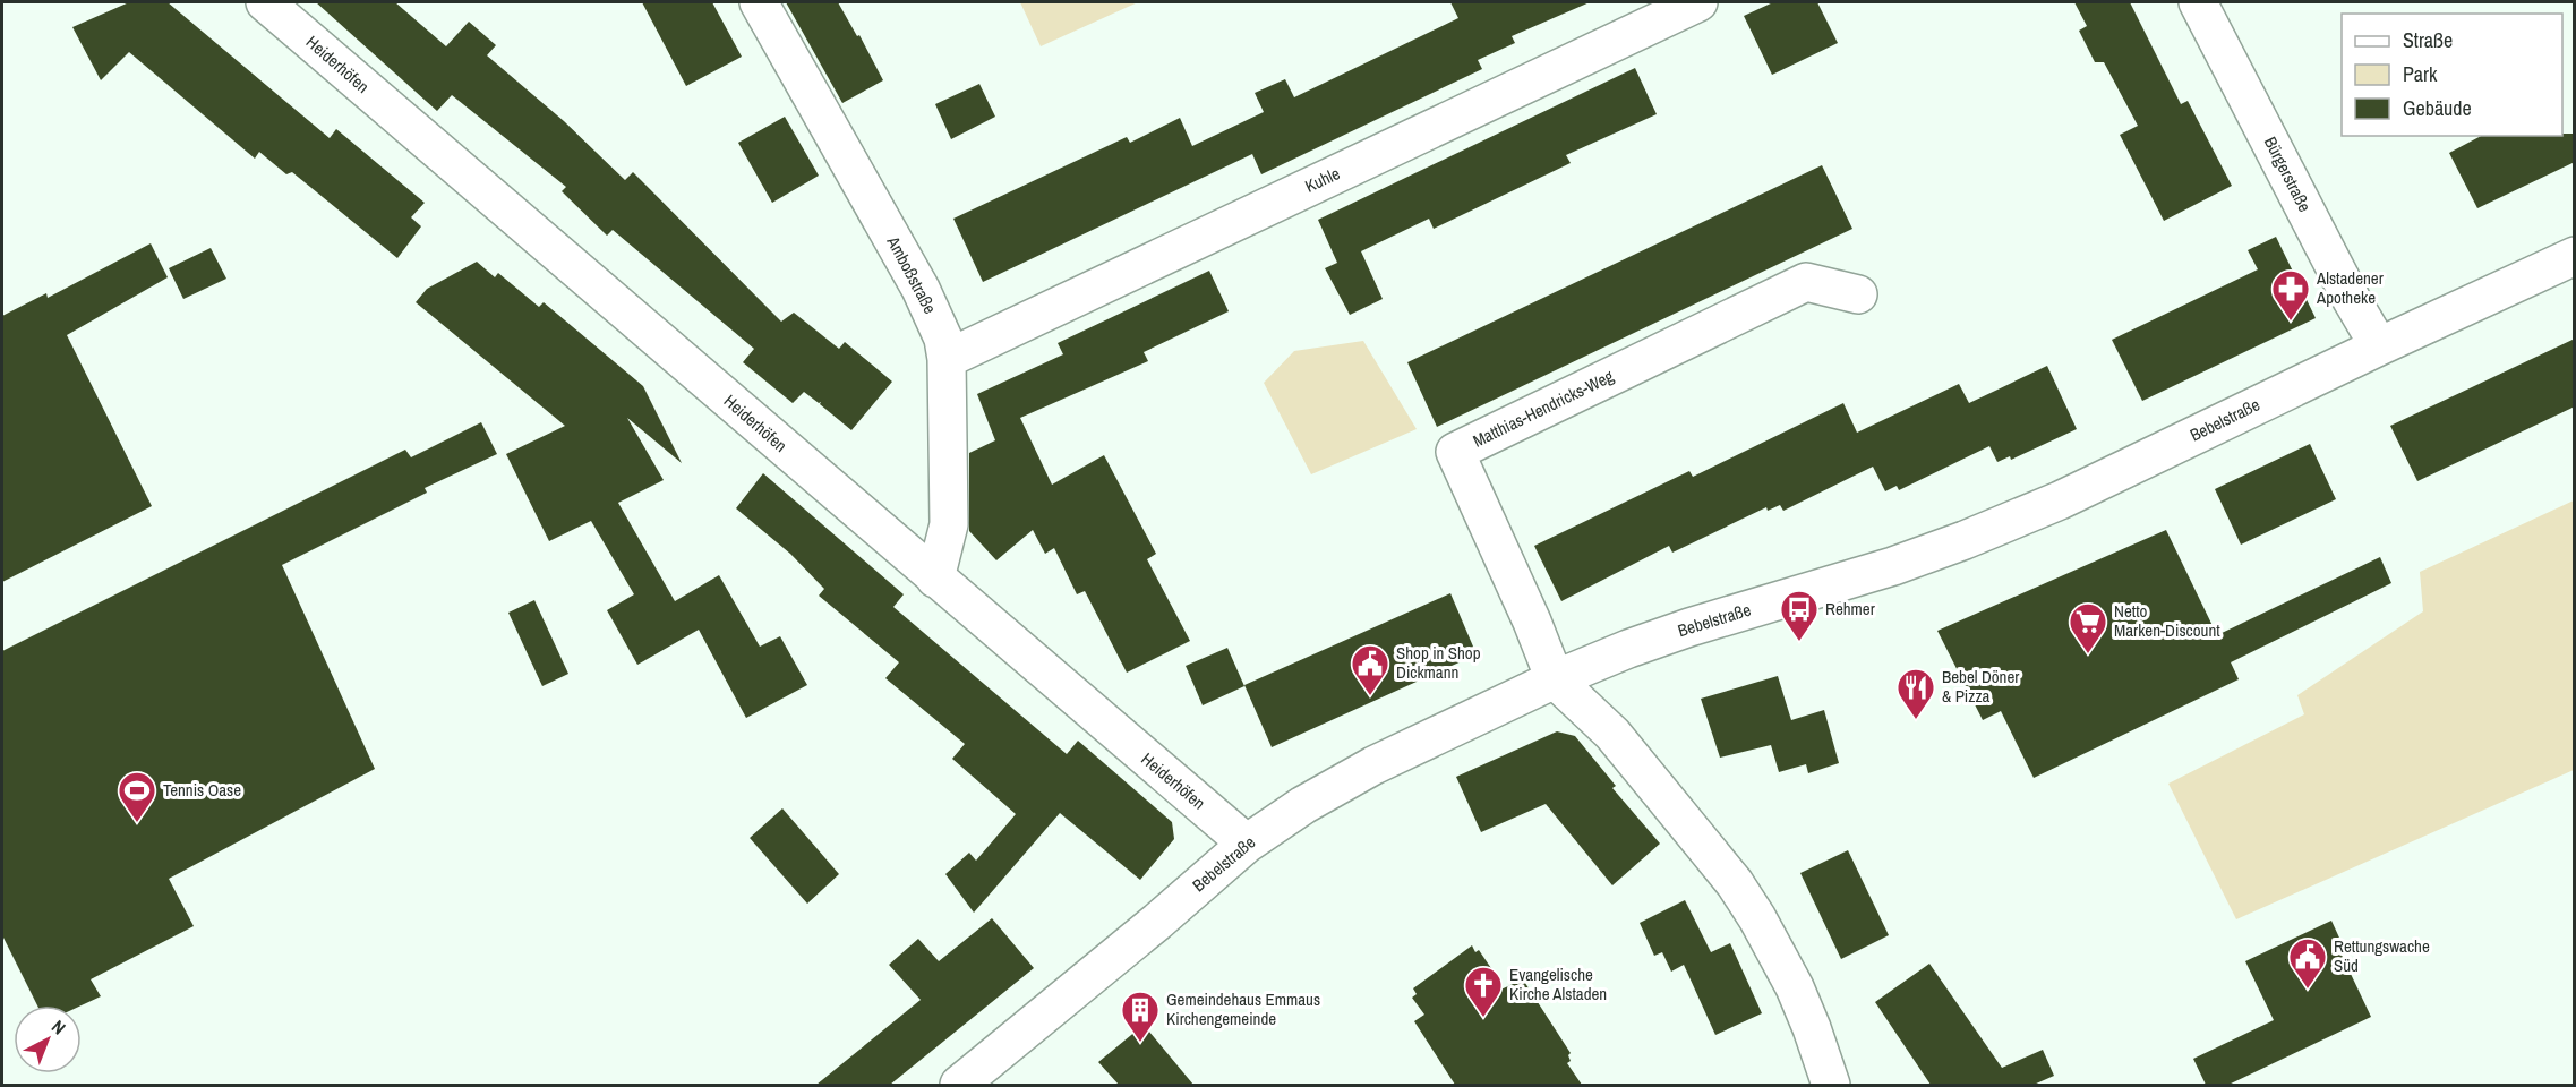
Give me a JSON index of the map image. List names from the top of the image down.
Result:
{
  "streets": {
    "street": [
      "Heiderhöfen",
      "Bürgerstraße",
      "Kuhle",
      "Amboßstraße",
      "Matthias-Hendricks-Weg",
      "Bebelstraße"
    ]
  },
  "crossings": [
    ["Heiderhöfen", "Amboßstraße"],
    ["Heiderhöfen", "Bebelstraße"],
    ["Bürgerstraße", "Bebelstraße"],
    ["Kuhle", "Amboßstraße"],
    ["Matthias-Hendricks-Weg", "Bebelstraße"]
  ],
  "places": {
    "pharmacy": ["Alstadener Apotheke"],
    "bus stop": ["Rehmer"],
    "supermarket": ["Netto Marken-Discount"],
    "public building": ["Shop in Shop Dickmann", "Rettungswache Süd"],
    "restaurant": ["Bebel Döner & Pizza"],
    "sports": ["Tennis Oase"],
    "church": ["Evangelische Kirche Alstaden"],
    "building": ["Gemeindehaus Emmaus Kirchengemeinde"]
  },
  "legend": ["Straße", "Park", "Gebäude"],
  "north": "top right"
}
